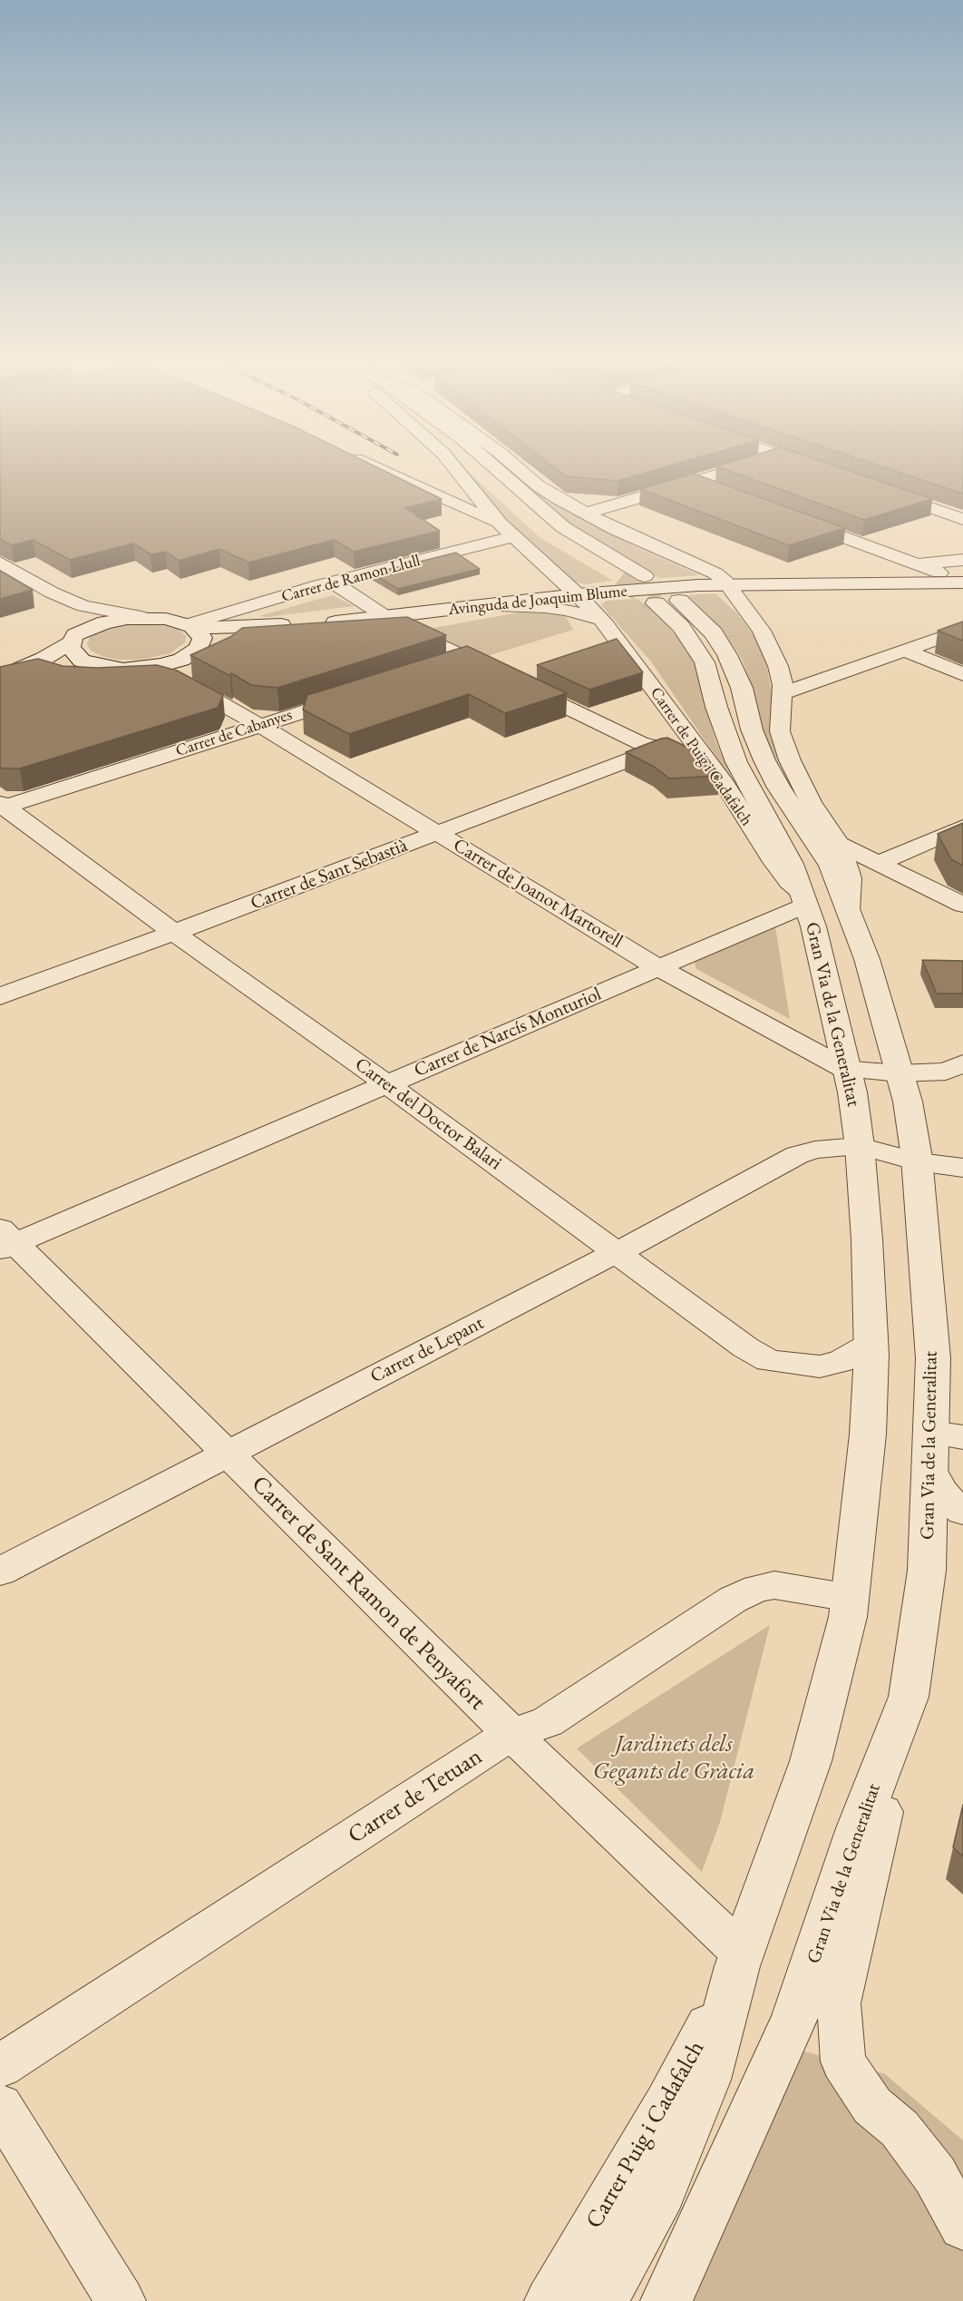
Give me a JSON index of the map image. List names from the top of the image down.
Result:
{
  "streets": {
    "street": [
      "Carrer de Ramon Llull",
      "Avinguda de Joaquim Blume",
      "Carrer de Cabanyes",
      "Carrer de Puig i Cadafalch",
      "Carrer de Sant Sebastià",
      "Carrer de Joanot Martorell",
      "Gran Via de la Generalitat",
      "Carrer de Narcís Monturiol",
      "Carrer del Doctor Balari",
      "Carrer de Lepant",
      "Carrer de Sant Ramon de Penyafort",
      "Carrer de Tetuan",
      "Carrer Puig i Cadafalch"
    ]
  },
  "crossings": [
    ["Carrer de Ramon Llull", "Carrer de Puig i Cadafalch"],
    ["Avinguda de Joaquim Blume", "Carrer de Puig i Cadafalch"],
    ["Carrer de Cabanyes", "Carrer de Joanot Martorell"],
    ["Carrer de Cabanyes", "Carrer del Doctor Balari"],
    ["Carrer de Puig i Cadafalch", "Gran Via de la Generalitat"],
    ["Carrer de Puig i Cadafalch", "Carrer de Narcís Monturiol"],
    ["Carrer de Sant Sebastià", "Carrer de Joanot Martorell"],
    ["Carrer de Sant Sebastià", "Carrer del Doctor Balari"],
    ["Carrer de Joanot Martorell", "Gran Via de la Generalitat"],
    ["Carrer de Joanot Martorell", "Carrer de Narcís Monturiol"],
    ["Gran Via de la Generalitat", "Carrer de Narcís Monturiol"],
    ["Gran Via de la Generalitat", "Carrer del Doctor Balari"],
    ["Gran Via de la Generalitat", "Carrer de Lepant"],
    ["Gran Via de la Generalitat", "Carrer de Sant Ramon de Penyafort"],
    ["Gran Via de la Generalitat", "Carrer de Tetuan"],
    ["Gran Via de la Generalitat", "Carrer Puig i Cadafalch"],
    ["Carrer de Narcís Monturiol", "Carrer del Doctor Balari"],
    ["Carrer de Narcís Monturiol", "Carrer de Sant Ramon de Penyafort"],
    ["Carrer del Doctor Balari", "Carrer de Lepant"],
    ["Carrer de Lepant", "Carrer de Sant Ramon de Penyafort"],
    ["Carrer de Sant Ramon de Penyafort", "Carrer de Tetuan"],
    ["Carrer de Sant Ramon de Penyafort", "Carrer Puig i Cadafalch"]
  ],
  "parks": ["Jardinets dels Gegants de Gràcia"]
}
